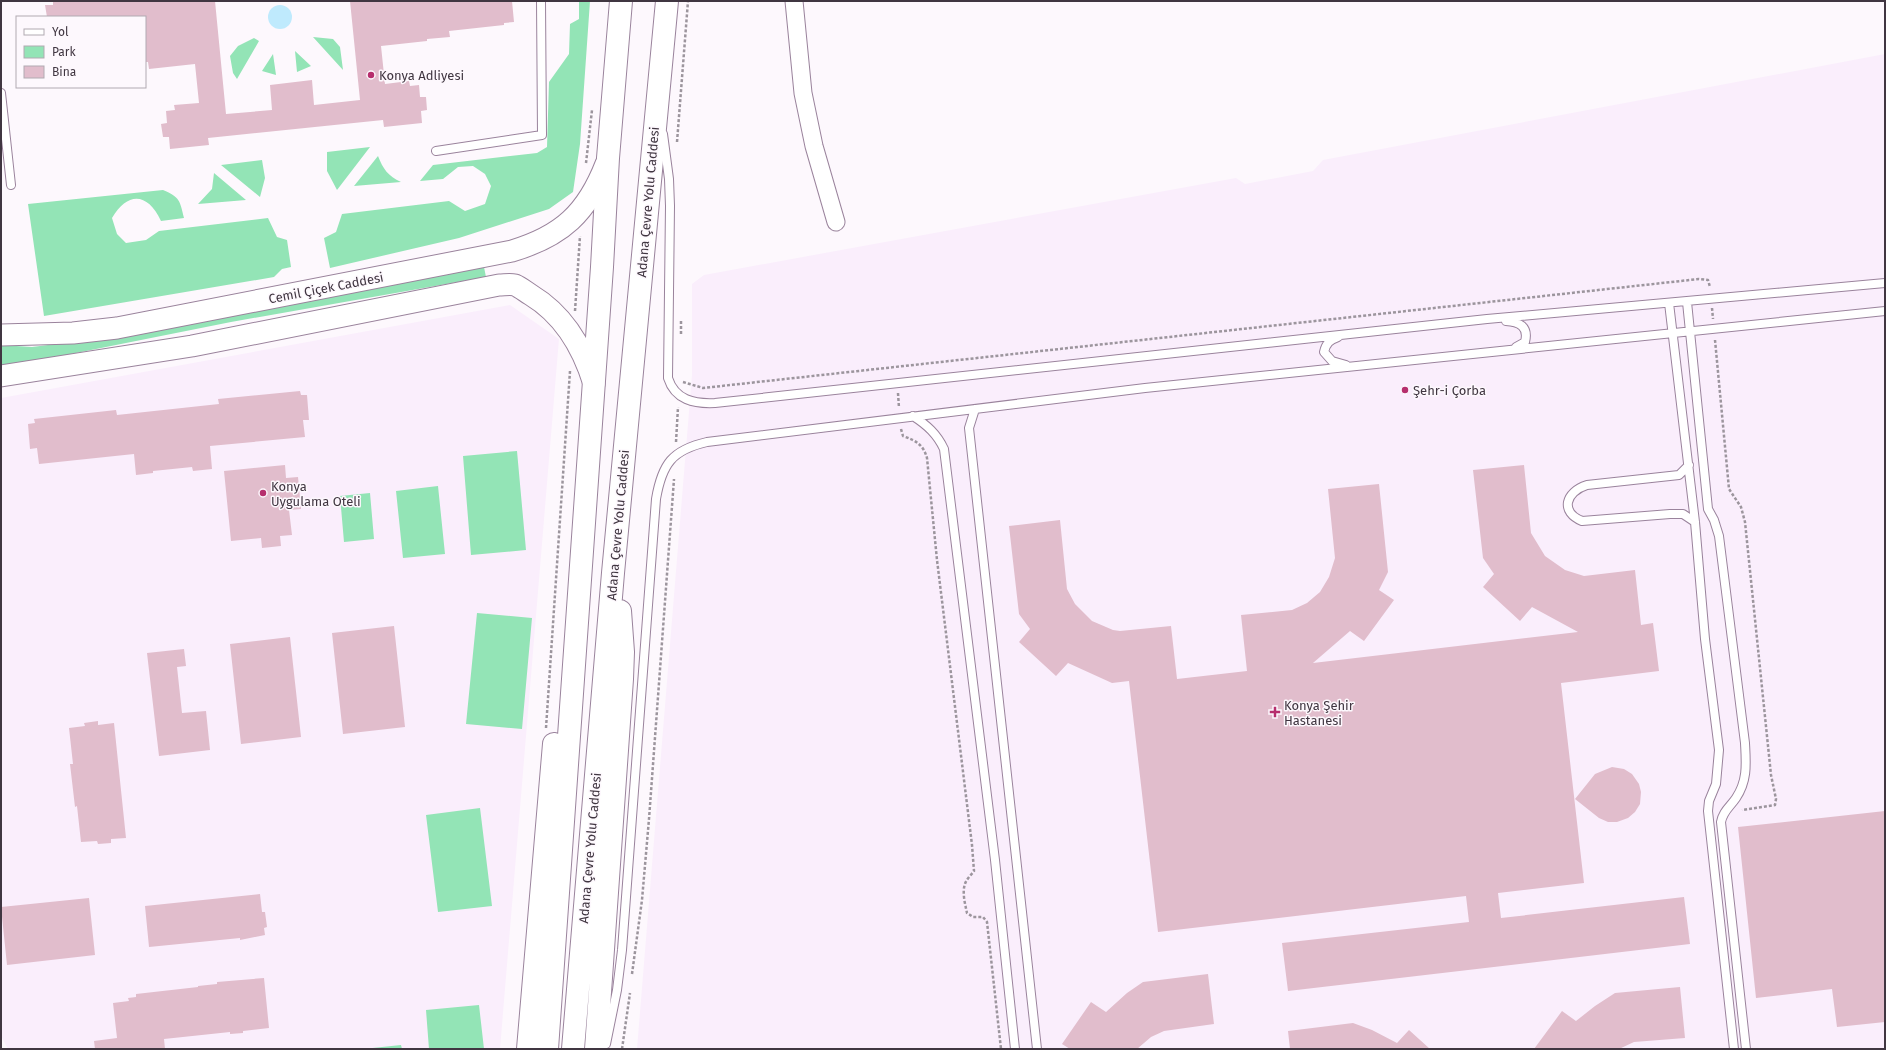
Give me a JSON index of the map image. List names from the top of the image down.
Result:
{
  "streets": {
    "highway": ["Adana Çevre Yolu Caddesi"],
    "street": ["Cemil Çiçek Caddesi"]
  },
  "places": {
    "other": ["Konya Adliyesi", "Şehr-i Çorba", "Konya Uygulama Oteli"],
    "health": ["Konya Şehir Hastanesi"]
  },
  "legend": ["Yol", "Park", "Bina"]
}
